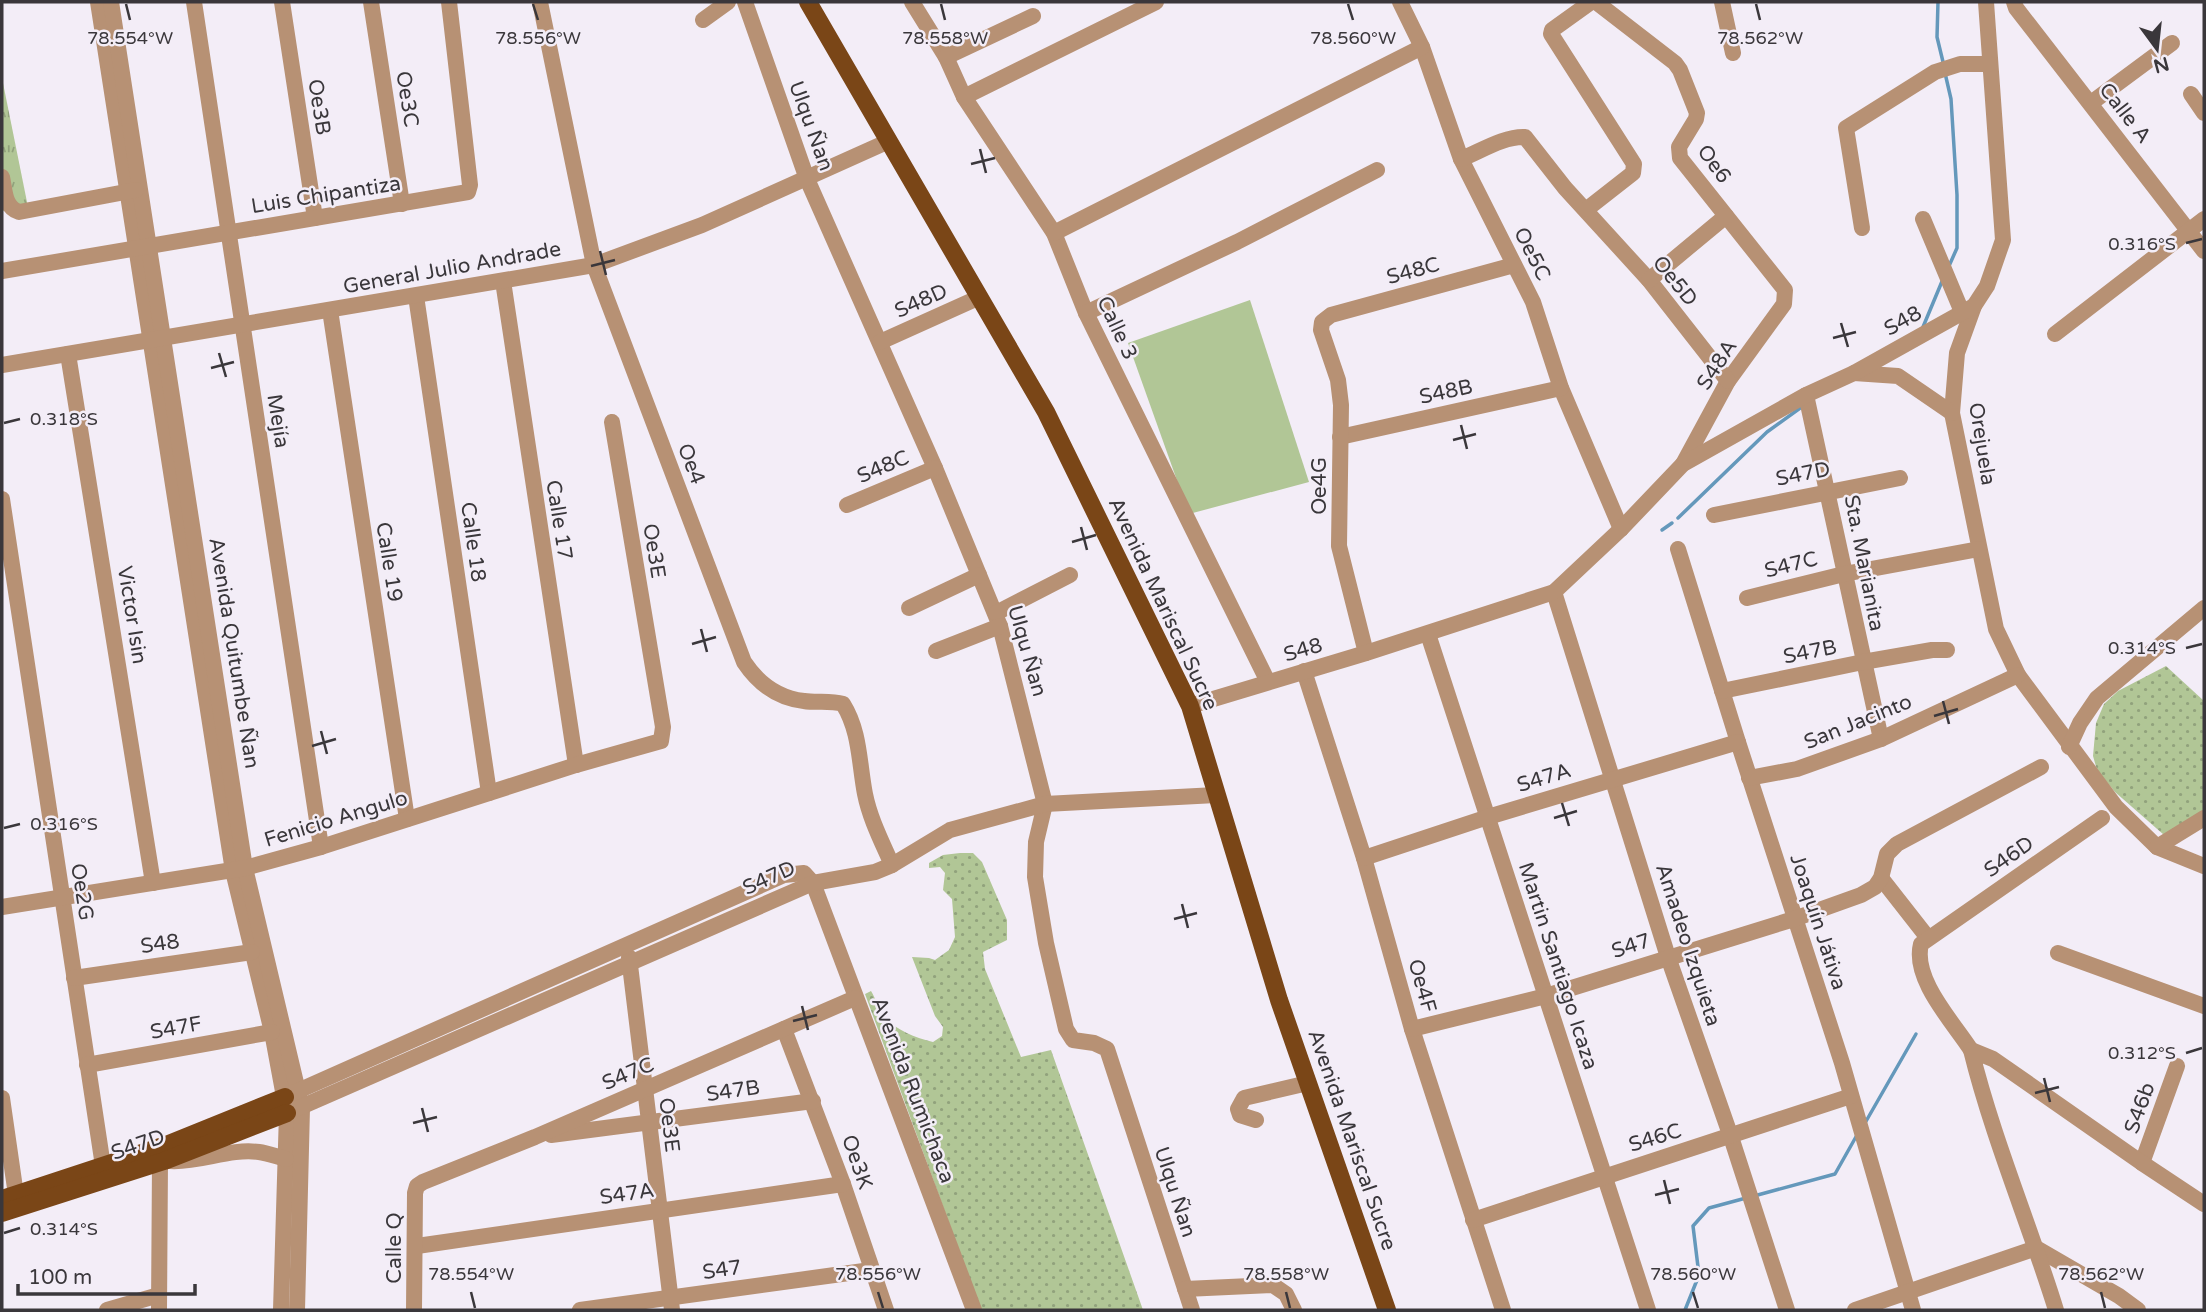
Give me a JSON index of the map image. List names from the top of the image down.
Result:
{
  "streets": {
    "main road": ["S47D", "Avenida Mariscal Sucre"],
    "street": [
      "Oe3C",
      "Oe3B",
      "Calle A",
      "Ulqu Ñan",
      "Oe6",
      "Luis Chipantiza",
      "Oe5C",
      "General Julio Andrade",
      "S48C",
      "Oe5D",
      "S48D",
      "S48",
      "Calle 3",
      "S48A",
      "S48B",
      "Mejía",
      "Orejuela",
      "Oe4",
      "Oe4G",
      "Calle 17",
      "Calle 18",
      "Oe3E",
      "Calle 19",
      "Sta. Marianita",
      "S47C",
      "Victor Isin",
      "S47B",
      "Avenida Quitumbe Ñan",
      "San Jacinto",
      "S47A",
      "Fenicio Angulo",
      "S46D",
      "Oe2G",
      "Joaquín Játiva",
      "Amadeo Izquieta",
      "S47",
      "Martin Santiago Icaza",
      "Oe4F",
      "S47F",
      "Avenida Rumichaca",
      "S46b",
      "S46C",
      "Oe3K",
      "Calle Q"
    ]
  },
  "crossings": [
    ["Oe3C", "Luis Chipantiza"],
    ["Oe3B", "Luis Chipantiza"],
    ["Ulqu Ñan", "General Julio Andrade"],
    ["Ulqu Ñan", "S48C"],
    ["Ulqu Ñan", "S48D"],
    ["Oe6", "S48A"],
    ["Luis Chipantiza", "Mejía"],
    ["Luis Chipantiza", "Avenida Quitumbe Ñan"],
    ["Oe5C", "S48C"],
    ["Oe5C", "Oe5D"],
    ["Oe5C", "S48B"],
    ["General Julio Andrade", "Mejía"],
    ["General Julio Andrade", "Oe4"],
    ["General Julio Andrade", "Calle 17"],
    ["General Julio Andrade", "Calle 18"],
    ["General Julio Andrade", "Calle 19"],
    ["General Julio Andrade", "Avenida Mariscal Sucre"],
    ["General Julio Andrade", "Victor Isin"],
    ["General Julio Andrade", "Avenida Quitumbe Ñan"],
    ["S48C", "Oe4G"],
    ["Oe5D", "S48A"],
    ["S48D", "Avenida Mariscal Sucre"],
    ["S48", "Calle 3"],
    ["S48", "S48A"],
    ["S48", "Orejuela"],
    ["S48", "Oe4G"],
    ["S48", "Sta. Marianita"],
    ["S48", "Avenida Mariscal Sucre"],
    ["S48", "Avenida Quitumbe Ñan"],
    ["S48", "Oe2G"],
    ["S48", "Amadeo Izquieta"],
    ["S48", "Martin Santiago Icaza"],
    ["S48", "Oe4F"],
    ["S48B", "Oe4G"],
    ["Mejía", "Fenicio Angulo"],
    ["Orejuela", "S47C"],
    ["Orejuela", "San Jacinto"],
    ["S47D", "Oe3E"],
    ["S47D", "Sta. Marianita"],
    ["S47D", "Avenida Quitumbe Ñan"],
    ["S47D", "Oe2G"],
    ["S47D", "Avenida Rumichaca"],
    ["Calle 17", "Fenicio Angulo"],
    ["Calle 18", "Fenicio Angulo"],
    ["Oe3E", "S47C"],
    ["Oe3E", "S47B"],
    ["Oe3E", "S47A"],
    ["Oe3E", "Fenicio Angulo"],
    ["Oe3E", "S47"],
    ["Calle 19", "Fenicio Angulo"],
    ["Sta. Marianita", "S47C"],
    ["Sta. Marianita", "S47B"],
    ["Sta. Marianita", "San Jacinto"],
    ["S47C", "S47B"],
    ["S47C", "Avenida Rumichaca"],
    ["S47C", "Oe3K"],
    ["S47C", "Calle Q"],
    ["Victor Isin", "Fenicio Angulo"],
    ["S47B", "Joaquín Játiva"],
    ["S47B", "Oe3K"],
    ["Avenida Quitumbe Ñan", "Fenicio Angulo"],
    ["Avenida Quitumbe Ñan", "S47F"],
    ["San Jacinto", "Joaquín Játiva"],
    ["S47A", "Joaquín Játiva"],
    ["S47A", "Amadeo Izquieta"],
    ["S47A", "Martin Santiago Icaza"],
    ["S47A", "Oe4F"],
    ["S47A", "Oe3K"],
    ["S47A", "Calle Q"],
    ["Fenicio Angulo", "Oe2G"],
    ["Oe2G", "S47F"],
    ["Joaquín Játiva", "S47"],
    ["Joaquín Játiva", "S46C"],
    ["Amadeo Izquieta", "S47"],
    ["Amadeo Izquieta", "S46C"],
    ["S47", "Martin Santiago Icaza"],
    ["S47", "Oe4F"],
    ["S47", "Oe3K"],
    ["Martin Santiago Icaza", "S46C"],
    ["Oe4F", "S46C"]
  ],
  "scale_bar": "100 m",
  "north": "bottom",
  "coordinates": [
    "78.554°W",
    "78.556°W",
    "78.558°W",
    "78.560°W",
    "78.562°W",
    "0.316°S",
    "0.318°S",
    "0.314°S",
    "0.312°S"
  ]
}
